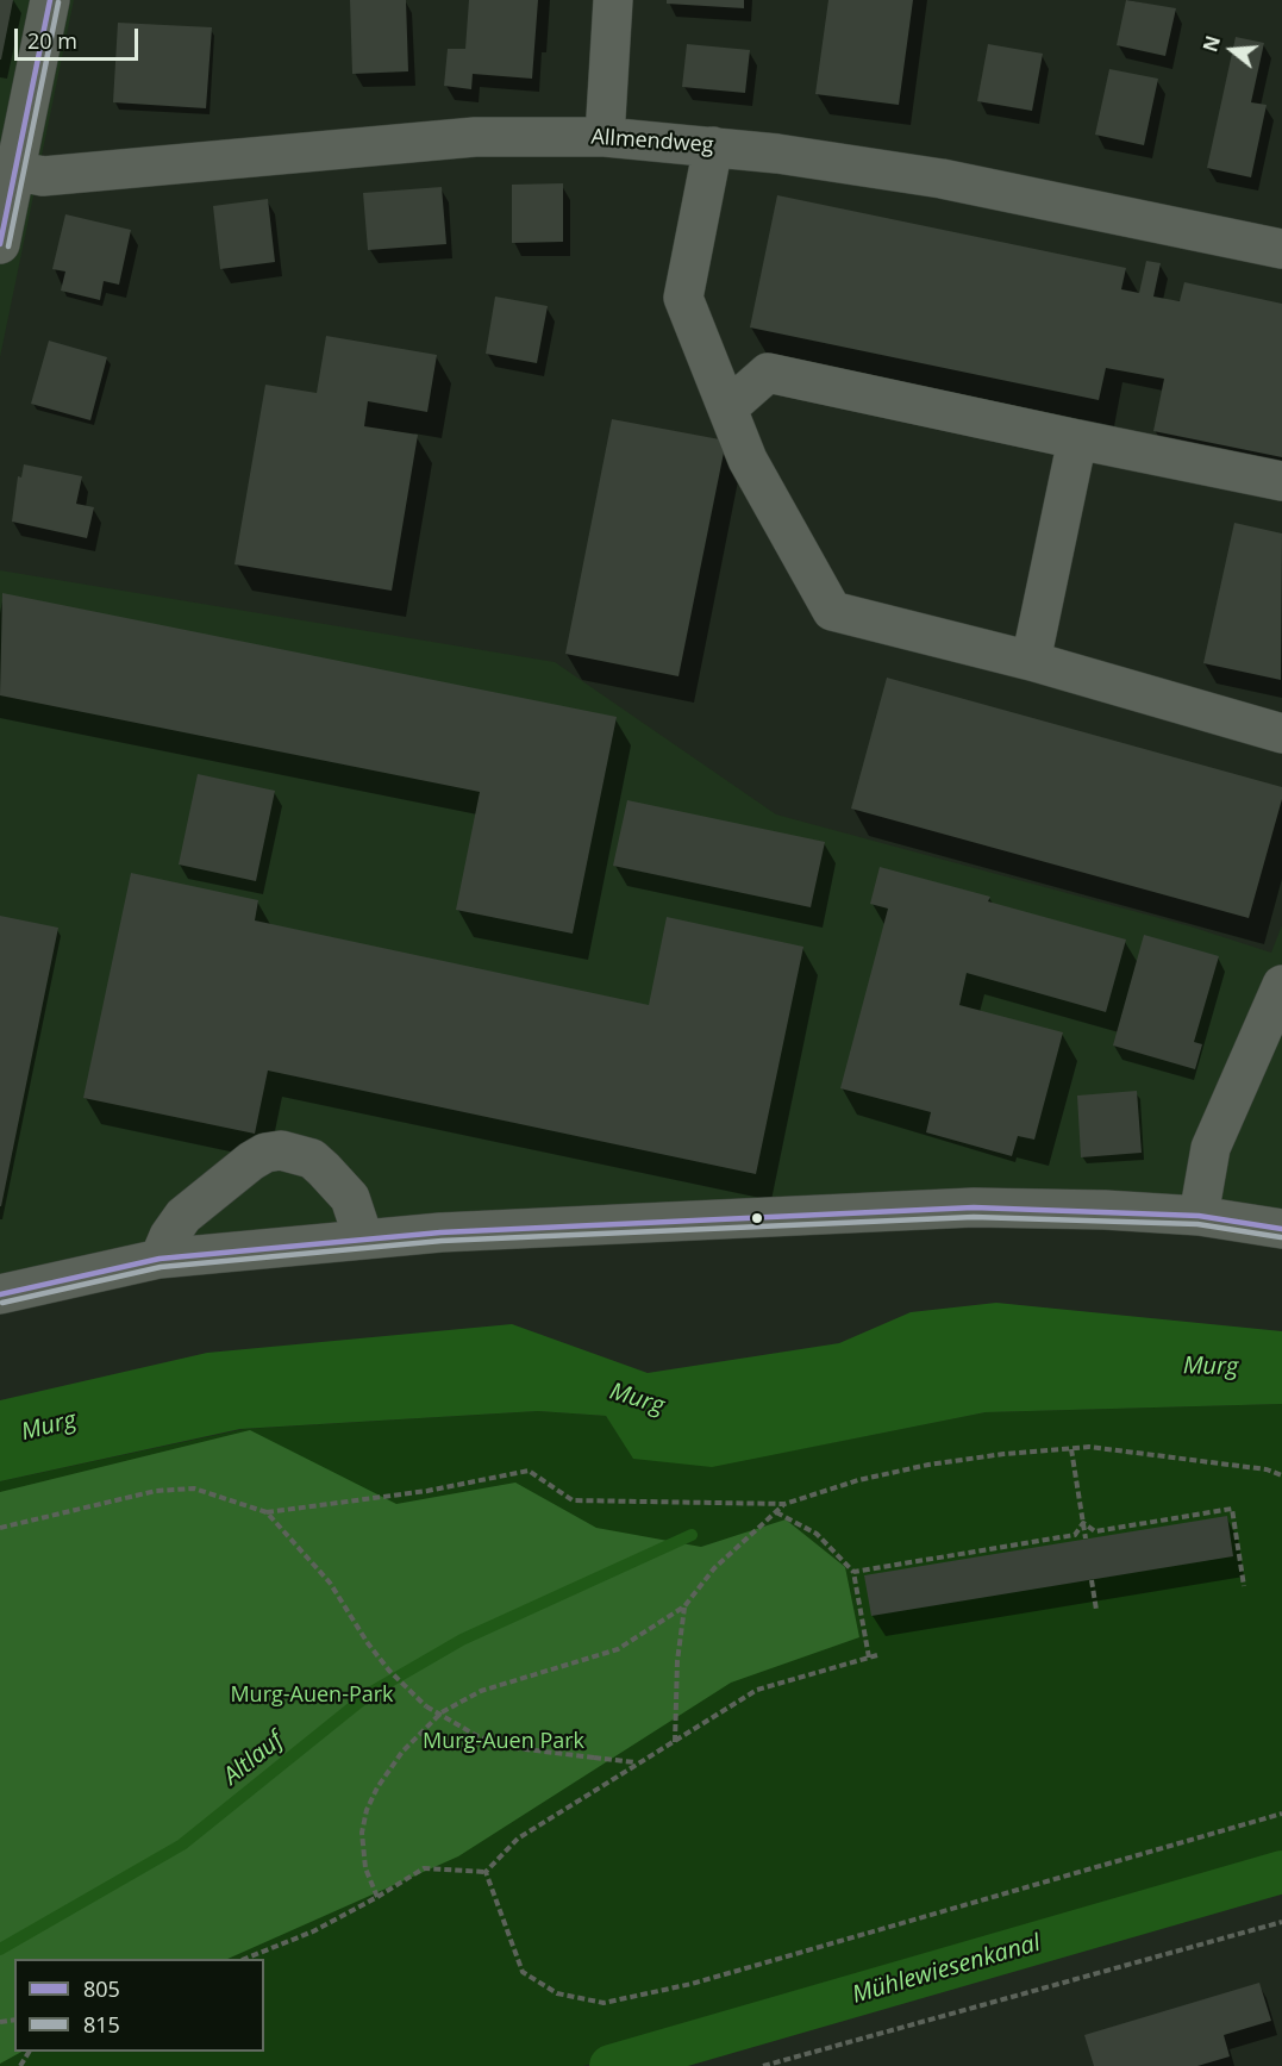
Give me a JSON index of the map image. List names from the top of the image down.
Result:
{
  "streets": {
    "street": ["Allmendweg"]
  },
  "water": ["Murg", "Altlauf", "Mühlewiesenkanal"],
  "parks": ["Murg-Auen-Park", "Murg-Auen Park"],
  "lines": ["transit line 805", "transit line 815"],
  "legend": ["805", "815"],
  "scale_bar": "20 m",
  "north": "left"
}
